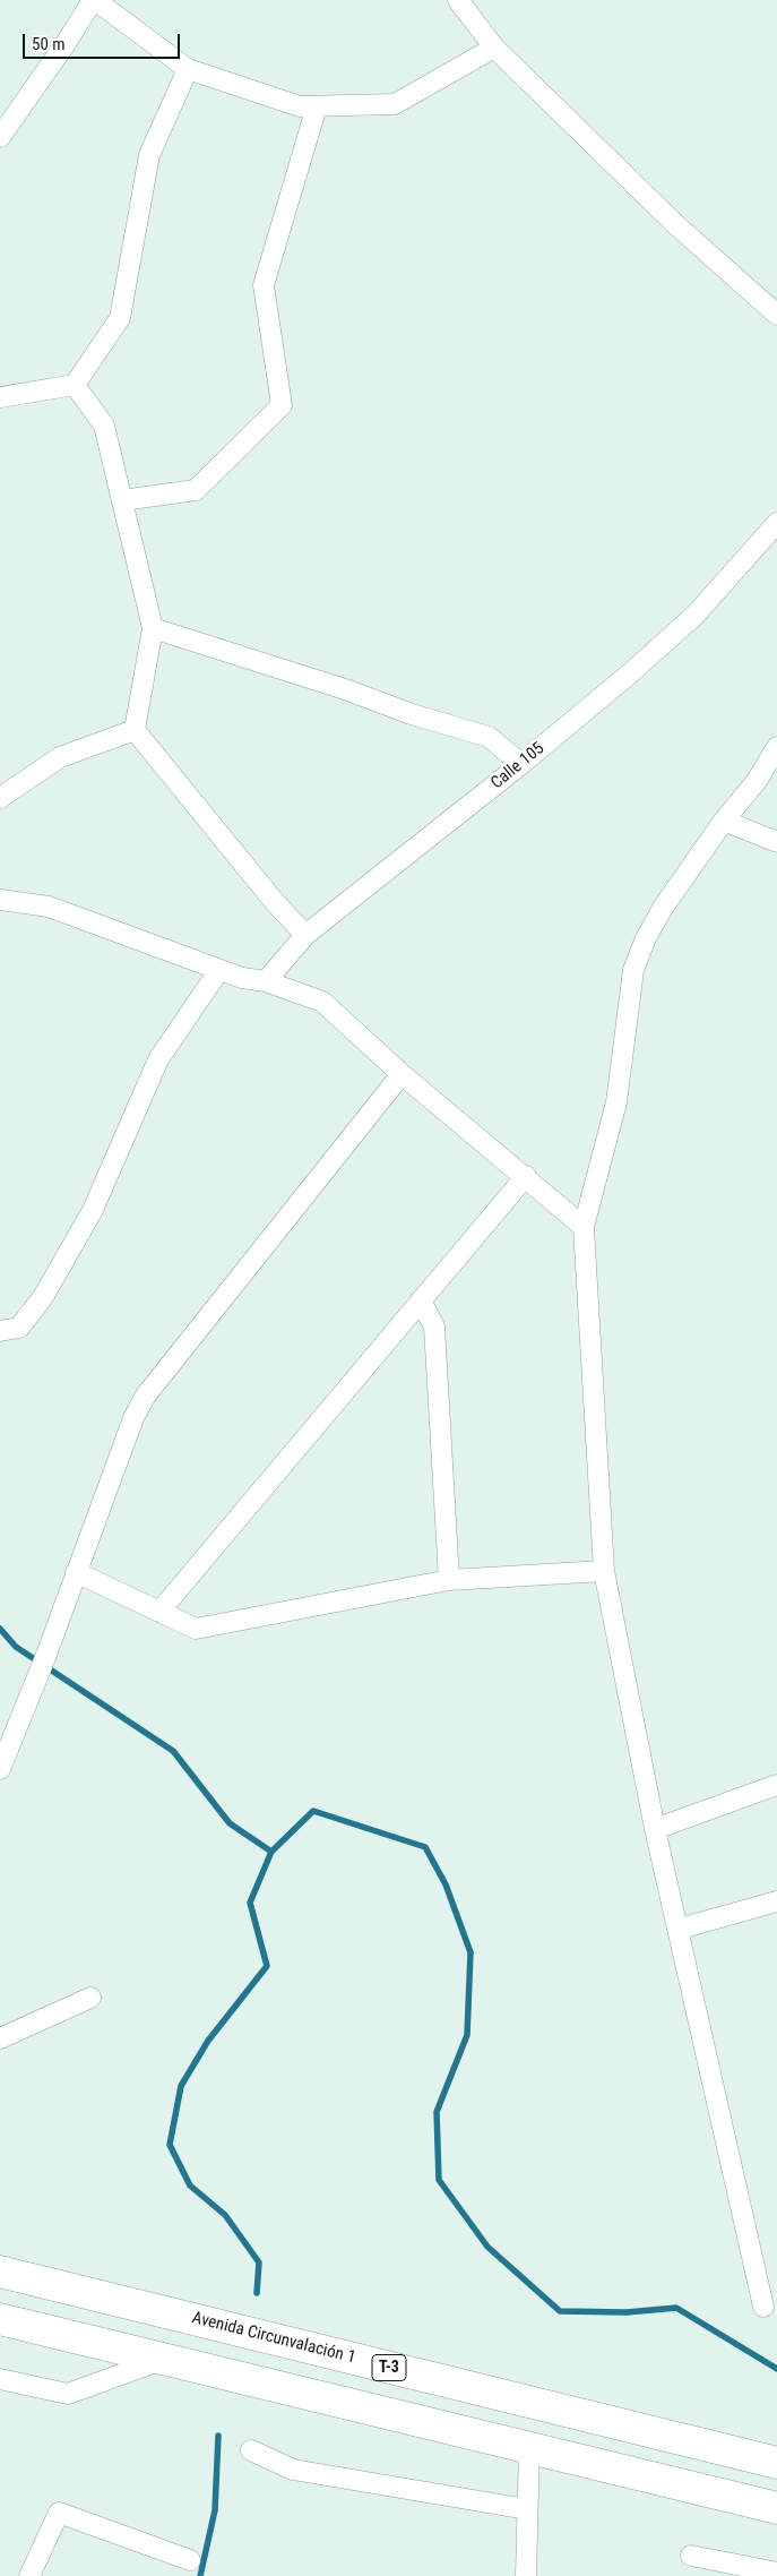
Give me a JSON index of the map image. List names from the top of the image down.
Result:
{
  "streets": {
    "main road": ["Avenida Circunvalación 1", "T-3"],
    "street": ["Calle 105"]
  },
  "scale_bar": "50 m"
}
